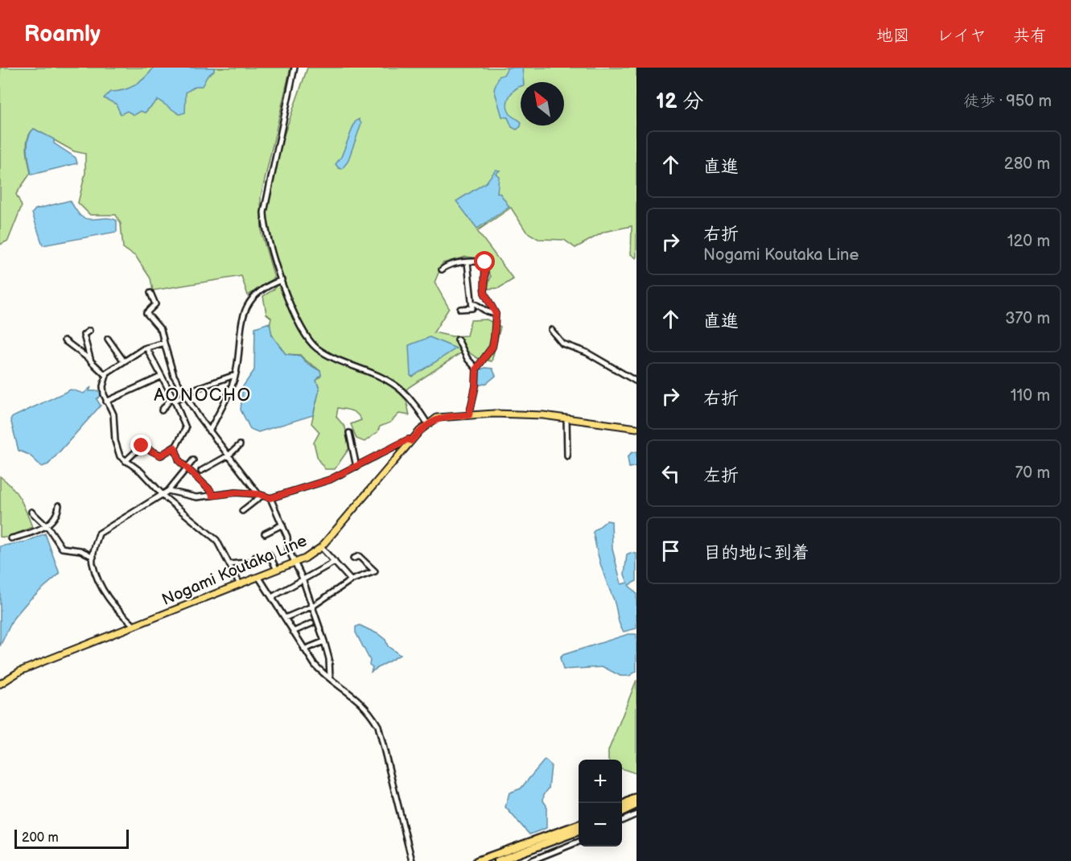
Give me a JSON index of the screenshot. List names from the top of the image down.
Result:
{
  "streets": {
    "main road": ["Nogami Koutaka Line"]
  },
  "districts": ["AONOCHO"],
  "scale_bar": "200 m",
  "north": "top left",
  "page": {
    "header": "Roamly",
    "nav": ["地図", "レイヤ", "共有"],
    "heading": ["12 分", "徒歩 · 950 m"],
    "list": [
      ["直進", "280 m"],
      ["右折", "Nogami Koutaka Line", "120 m"],
      ["直進", "370 m"],
      ["右折", "110 m"],
      ["左折", "70 m"],
      "目的地に到着"
    ],
    "map_buttons": ["+", "−"],
    "scale": "200 m"
  }
}
